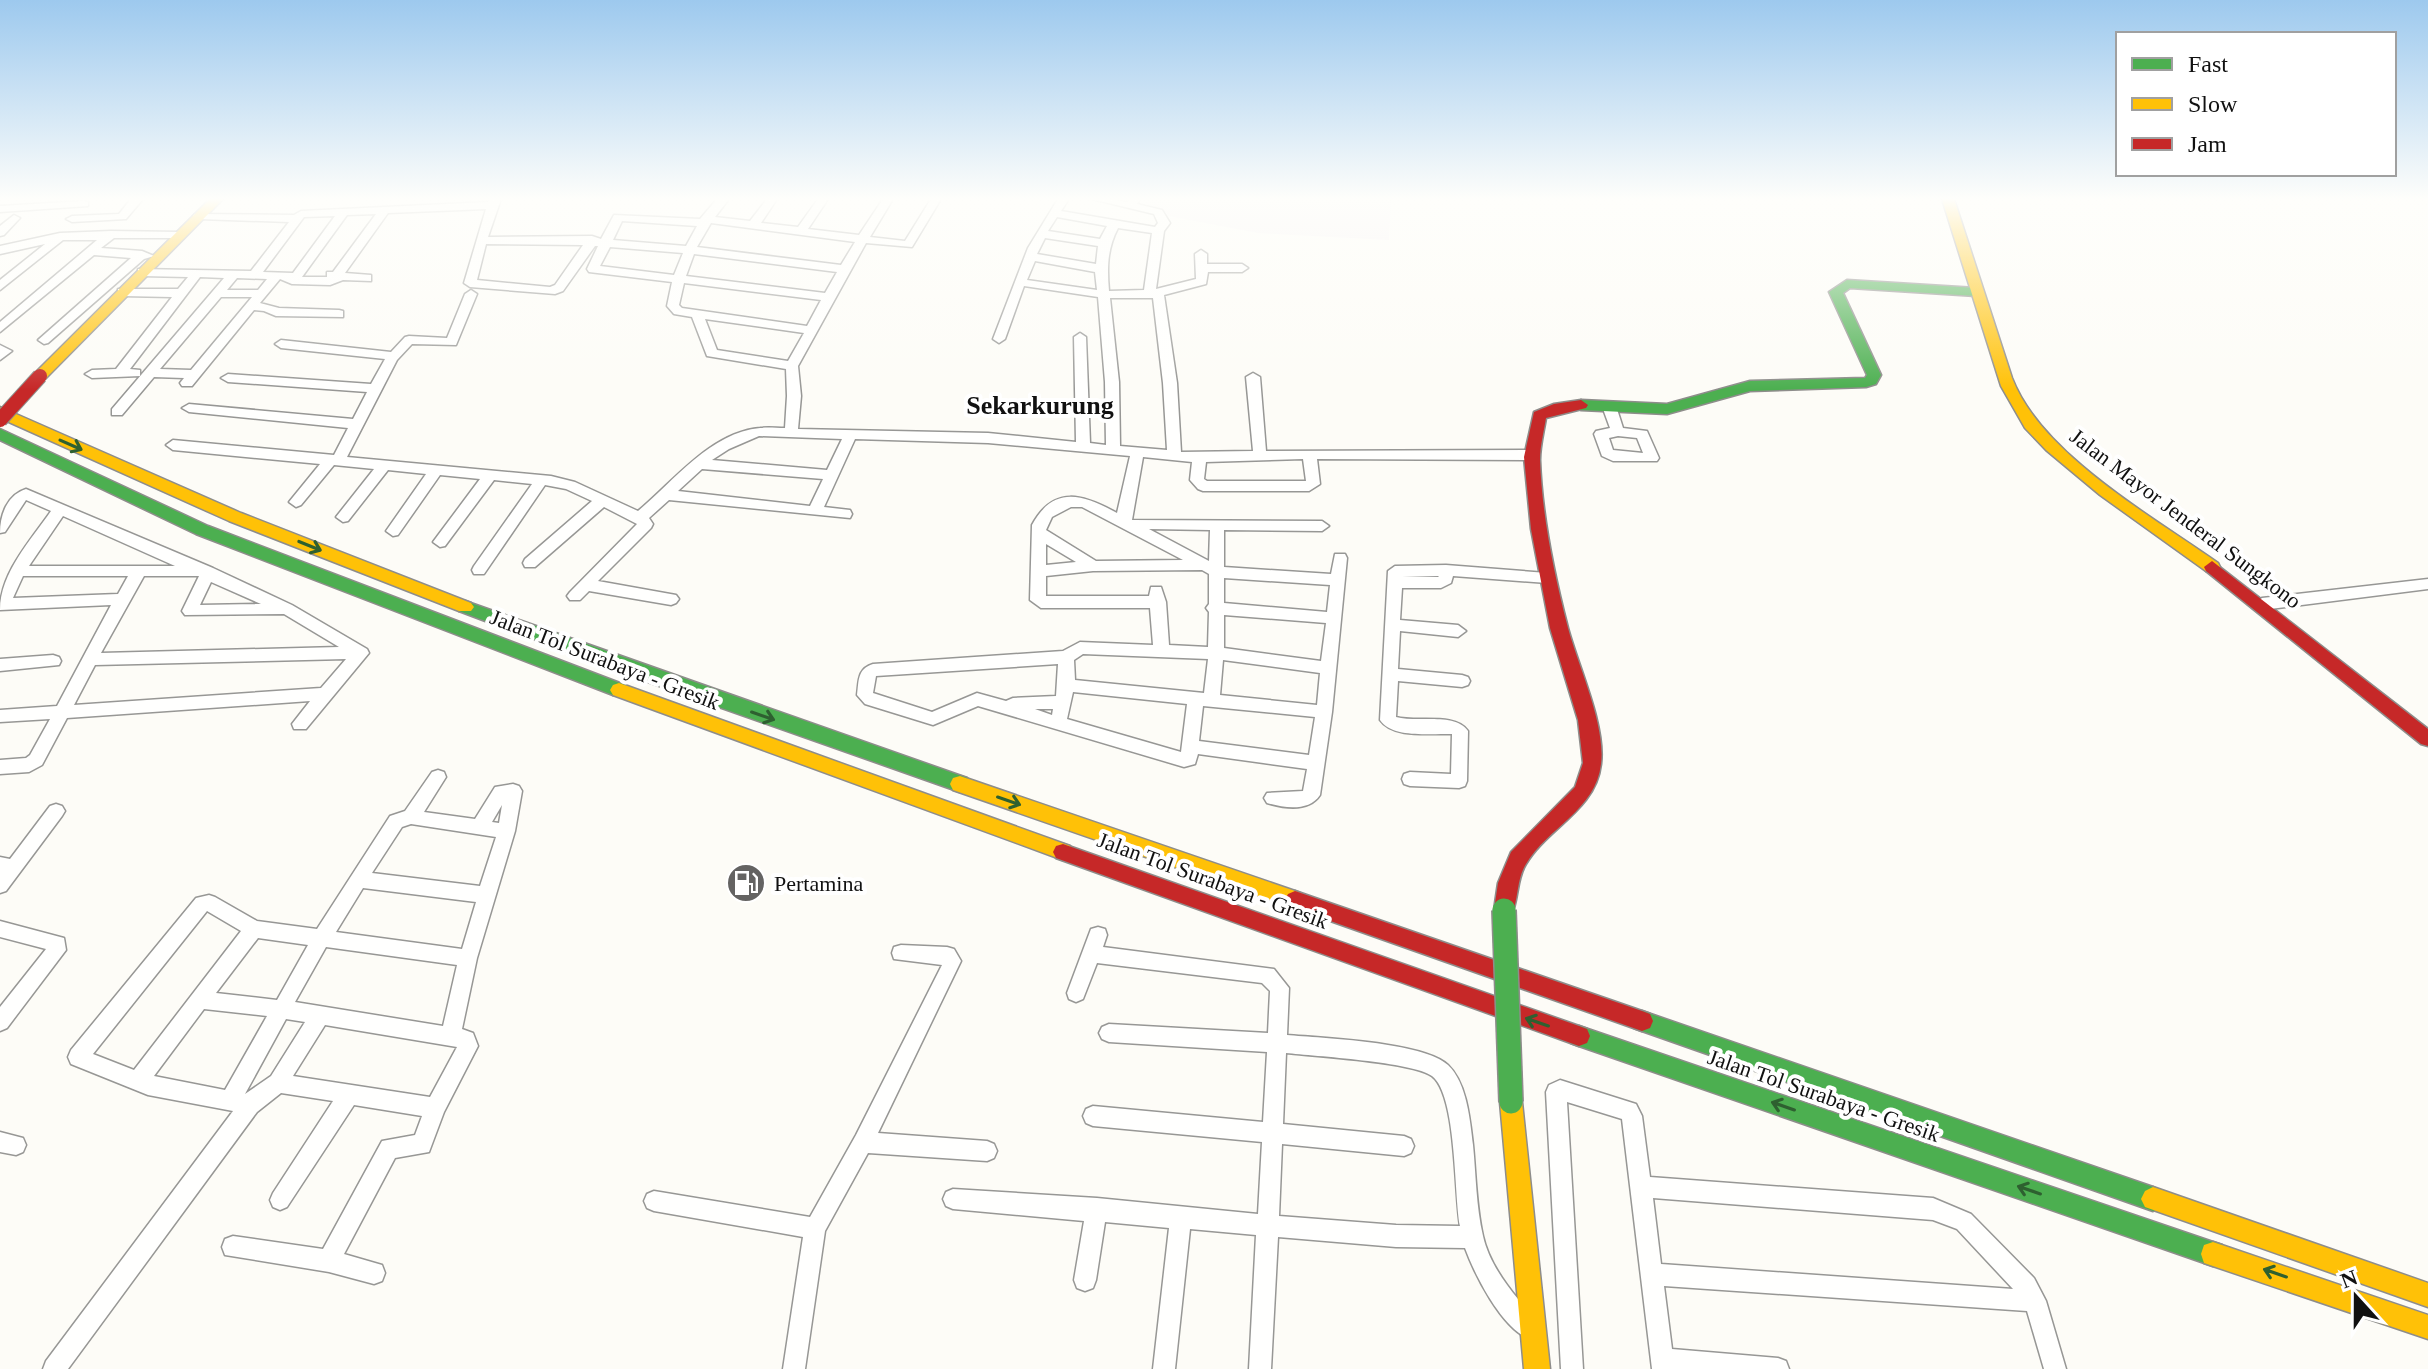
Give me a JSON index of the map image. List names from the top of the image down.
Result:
{
  "streets": {
    "main road": ["Jalan Mayor Jenderal Sungkono", "Jalan Tol Surabaya - Gresik"]
  },
  "districts": ["Sekarkurung"],
  "places": {
    "fuel station": ["Pertamina"]
  },
  "legend": ["Fast", "Slow", "Jam"],
  "north": "top"
}
